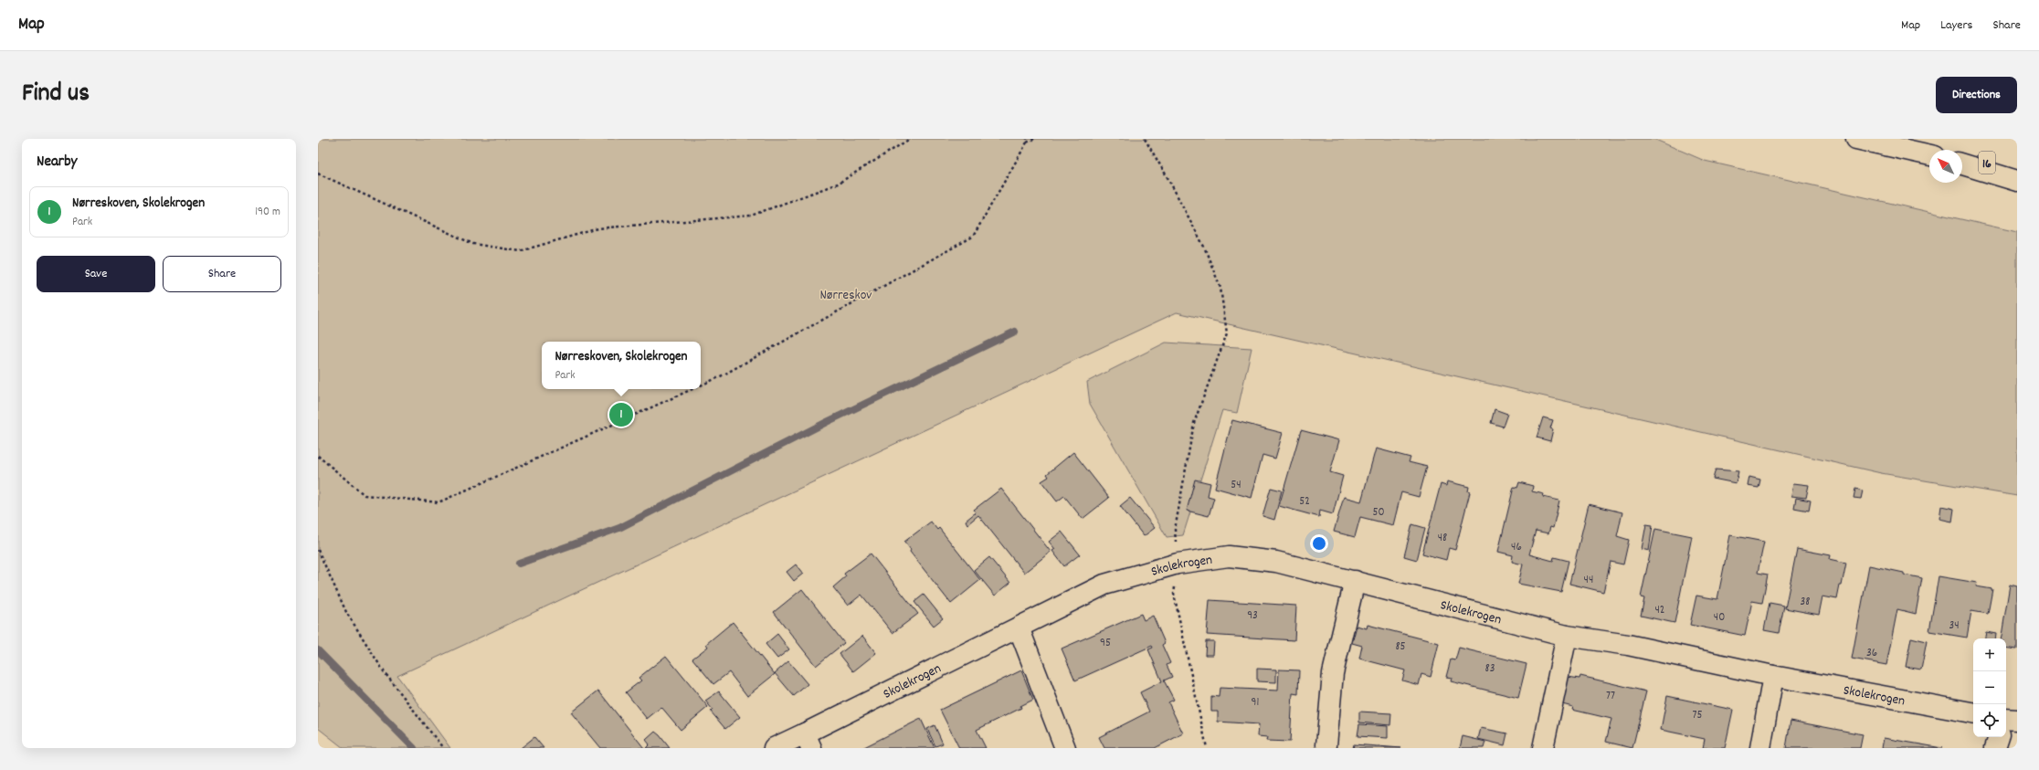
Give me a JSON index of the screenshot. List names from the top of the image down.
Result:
{
  "streets": {
    "main road": ["16", "Skolekrogen"]
  },
  "parks": ["Nørreskov"],
  "house_numbers": [
    "54",
    "52",
    "50",
    "48",
    "46",
    "44",
    "38",
    "42",
    "93",
    "40",
    "34",
    "95",
    "85",
    "36",
    "83",
    "77",
    "91",
    "75"
  ],
  "north": "top left",
  "page": {
    "header": "Map",
    "nav": ["Map", "Layers", "Share"],
    "title": "Find us",
    "buttons": [
      "Directions",
      ["Save", "Share"]
    ],
    "heading": "Nearby",
    "list": [
      {
        "mark": "1",
        "name": "Nørreskoven, Skolekrogen",
        "note": "Park",
        "value": "190 m"
      }
    ],
    "popup": ["Nørreskoven, Skolekrogen", "Park"],
    "pins": "1",
    "map_buttons": ["+", "−"]
  }
}
